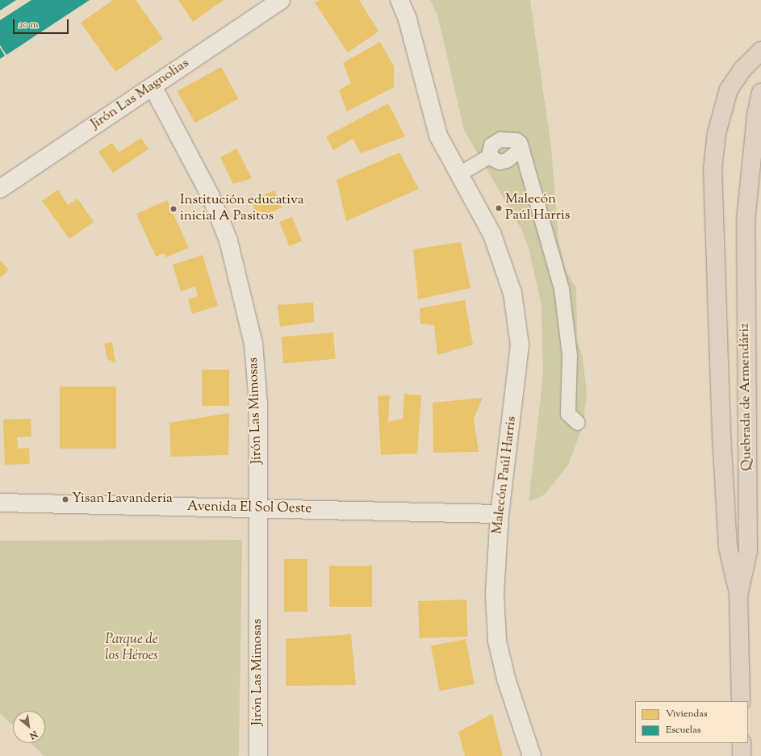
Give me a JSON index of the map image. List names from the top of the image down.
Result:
{
  "streets": {
    "highway": ["Quebrada de Armendáriz"],
    "street": [
      "Jirón Las Magnolias",
      "Jirón Las Mimosas",
      "Malecón Paúl Harris",
      "Avenida El Sol Oeste"
    ]
  },
  "crossings": [
    ["Jirón Las Magnolias", "Jirón Las Mimosas"],
    ["Jirón Las Mimosas", "Avenida El Sol Oeste"],
    ["Malecón Paúl Harris", "Avenida El Sol Oeste"]
  ],
  "parks": ["Parque de los Héroes"],
  "places": ["Malecón Paúl Harris", "Institución educativa inicial A Pasitos", "Yisan Lavanderia"],
  "legend": ["Viviendas", "Escuelas"],
  "scale_bar": "20 m",
  "north": "bottom right"
}
